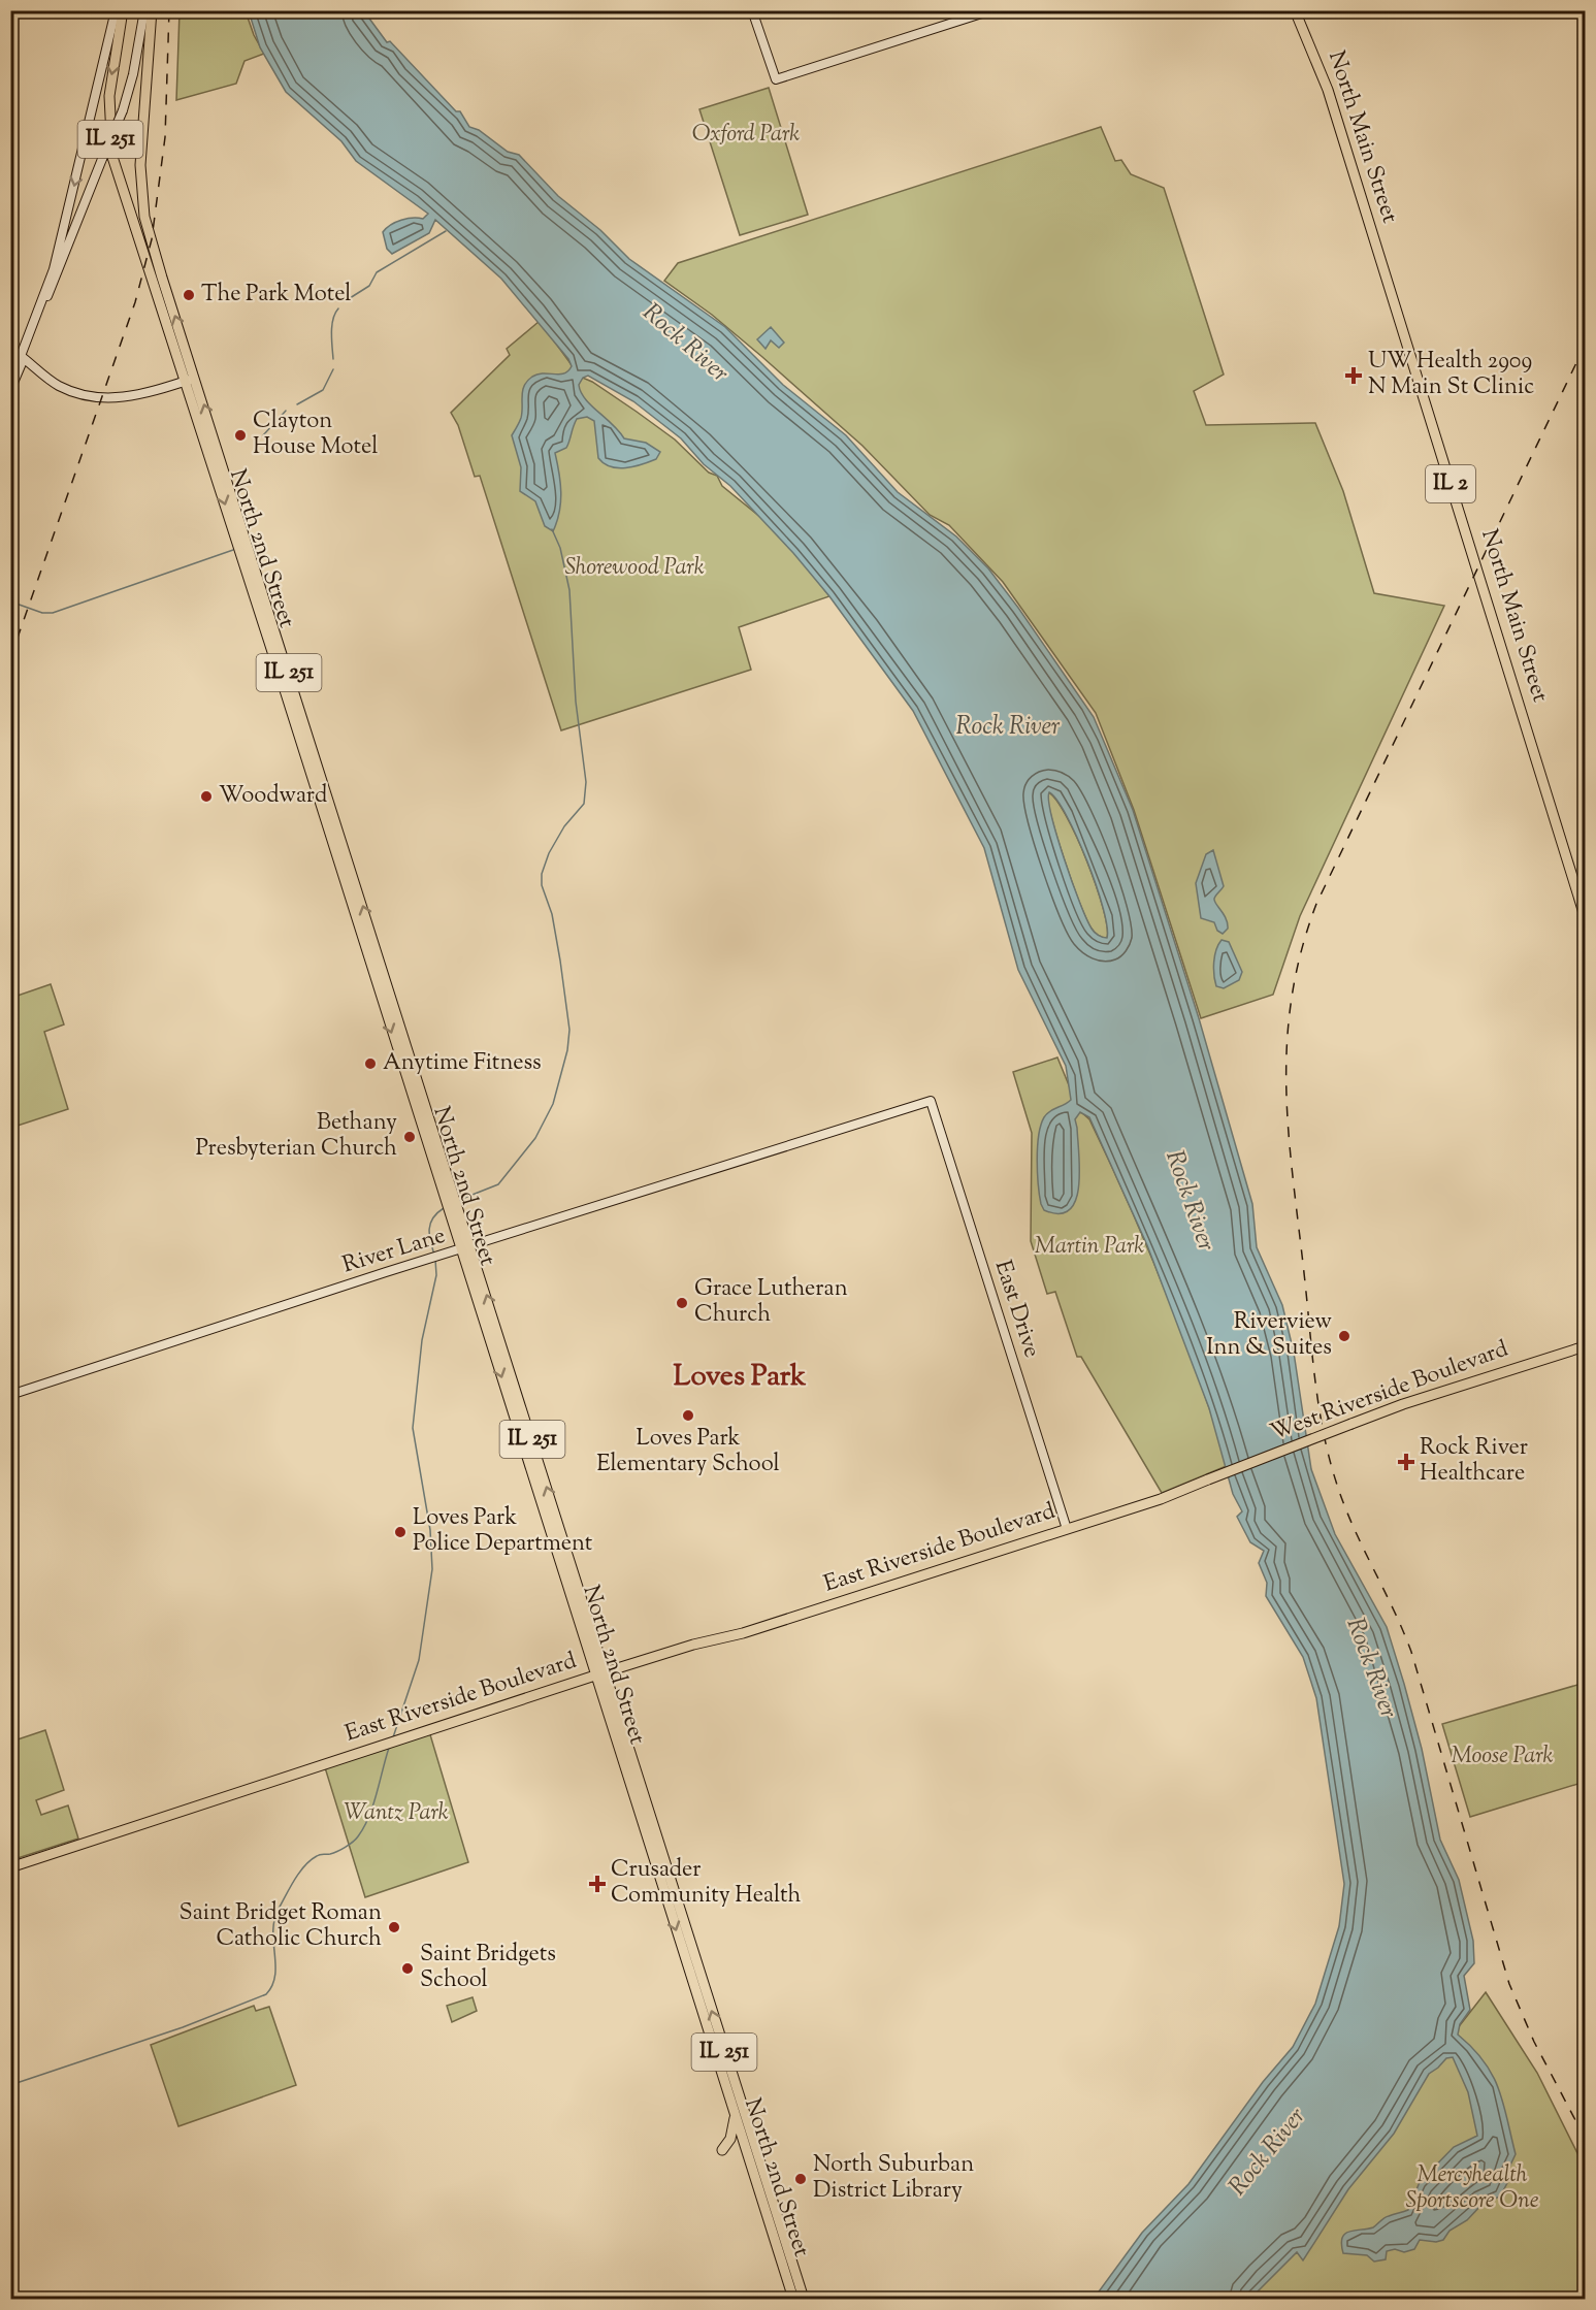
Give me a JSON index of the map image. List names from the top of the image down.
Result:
{
  "streets": {
    "main road": [
      "North Main Street",
      "IL 251",
      "IL 2",
      "North 2nd Street",
      "West Riverside Boulevard",
      "East Riverside Boulevard"
    ],
    "street": ["River Lane", "East Drive"]
  },
  "crossings": [
    ["North 2nd Street", "River Lane"],
    ["North 2nd Street", "East Riverside Boulevard"],
    ["River Lane", "East Drive"],
    ["East Drive", "East Riverside Boulevard"],
    ["West Riverside Boulevard", "East Riverside Boulevard"]
  ],
  "districts": ["Loves Park"],
  "water": ["Rock River"],
  "parks": [
    "Oxford Park",
    "Shorewood Park",
    "Martin Park",
    "Moose Park",
    "Wantz Park",
    "Mercyhealth Sportscore One"
  ],
  "places": {
    "other": [
      "The Park Motel",
      "Clayton House Motel",
      "Woodward",
      "Anytime Fitness",
      "Bethany Presbyterian Church",
      "Grace Lutheran Church",
      "Riverview Inn & Suites",
      "Loves Park Elementary School",
      "Loves Park Police Department",
      "Saint Bridget Roman Catholic Church",
      "Saint Bridgets School",
      "North Suburban District Library"
    ],
    "health": ["UW Health 2909 N Main St Clinic", "Rock River Healthcare", "Crusader Community Health"]
  }
}
